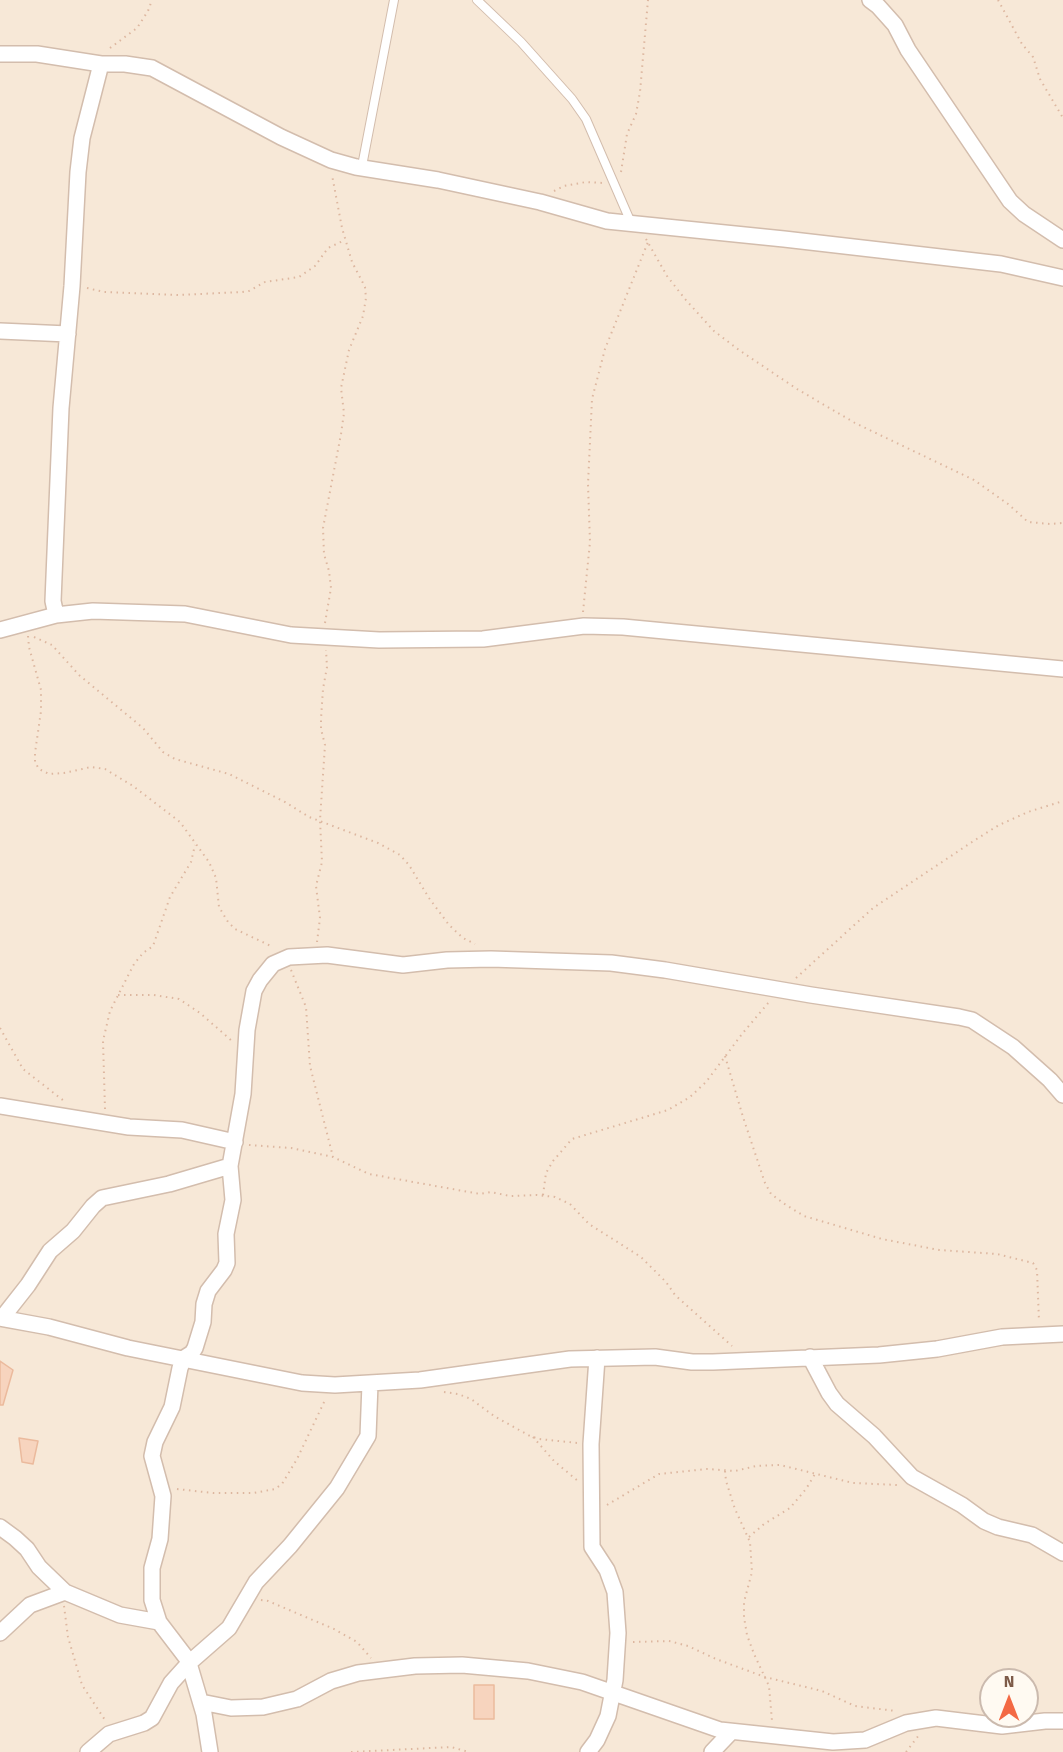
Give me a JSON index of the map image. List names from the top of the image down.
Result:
{
  "north": "top"
}
